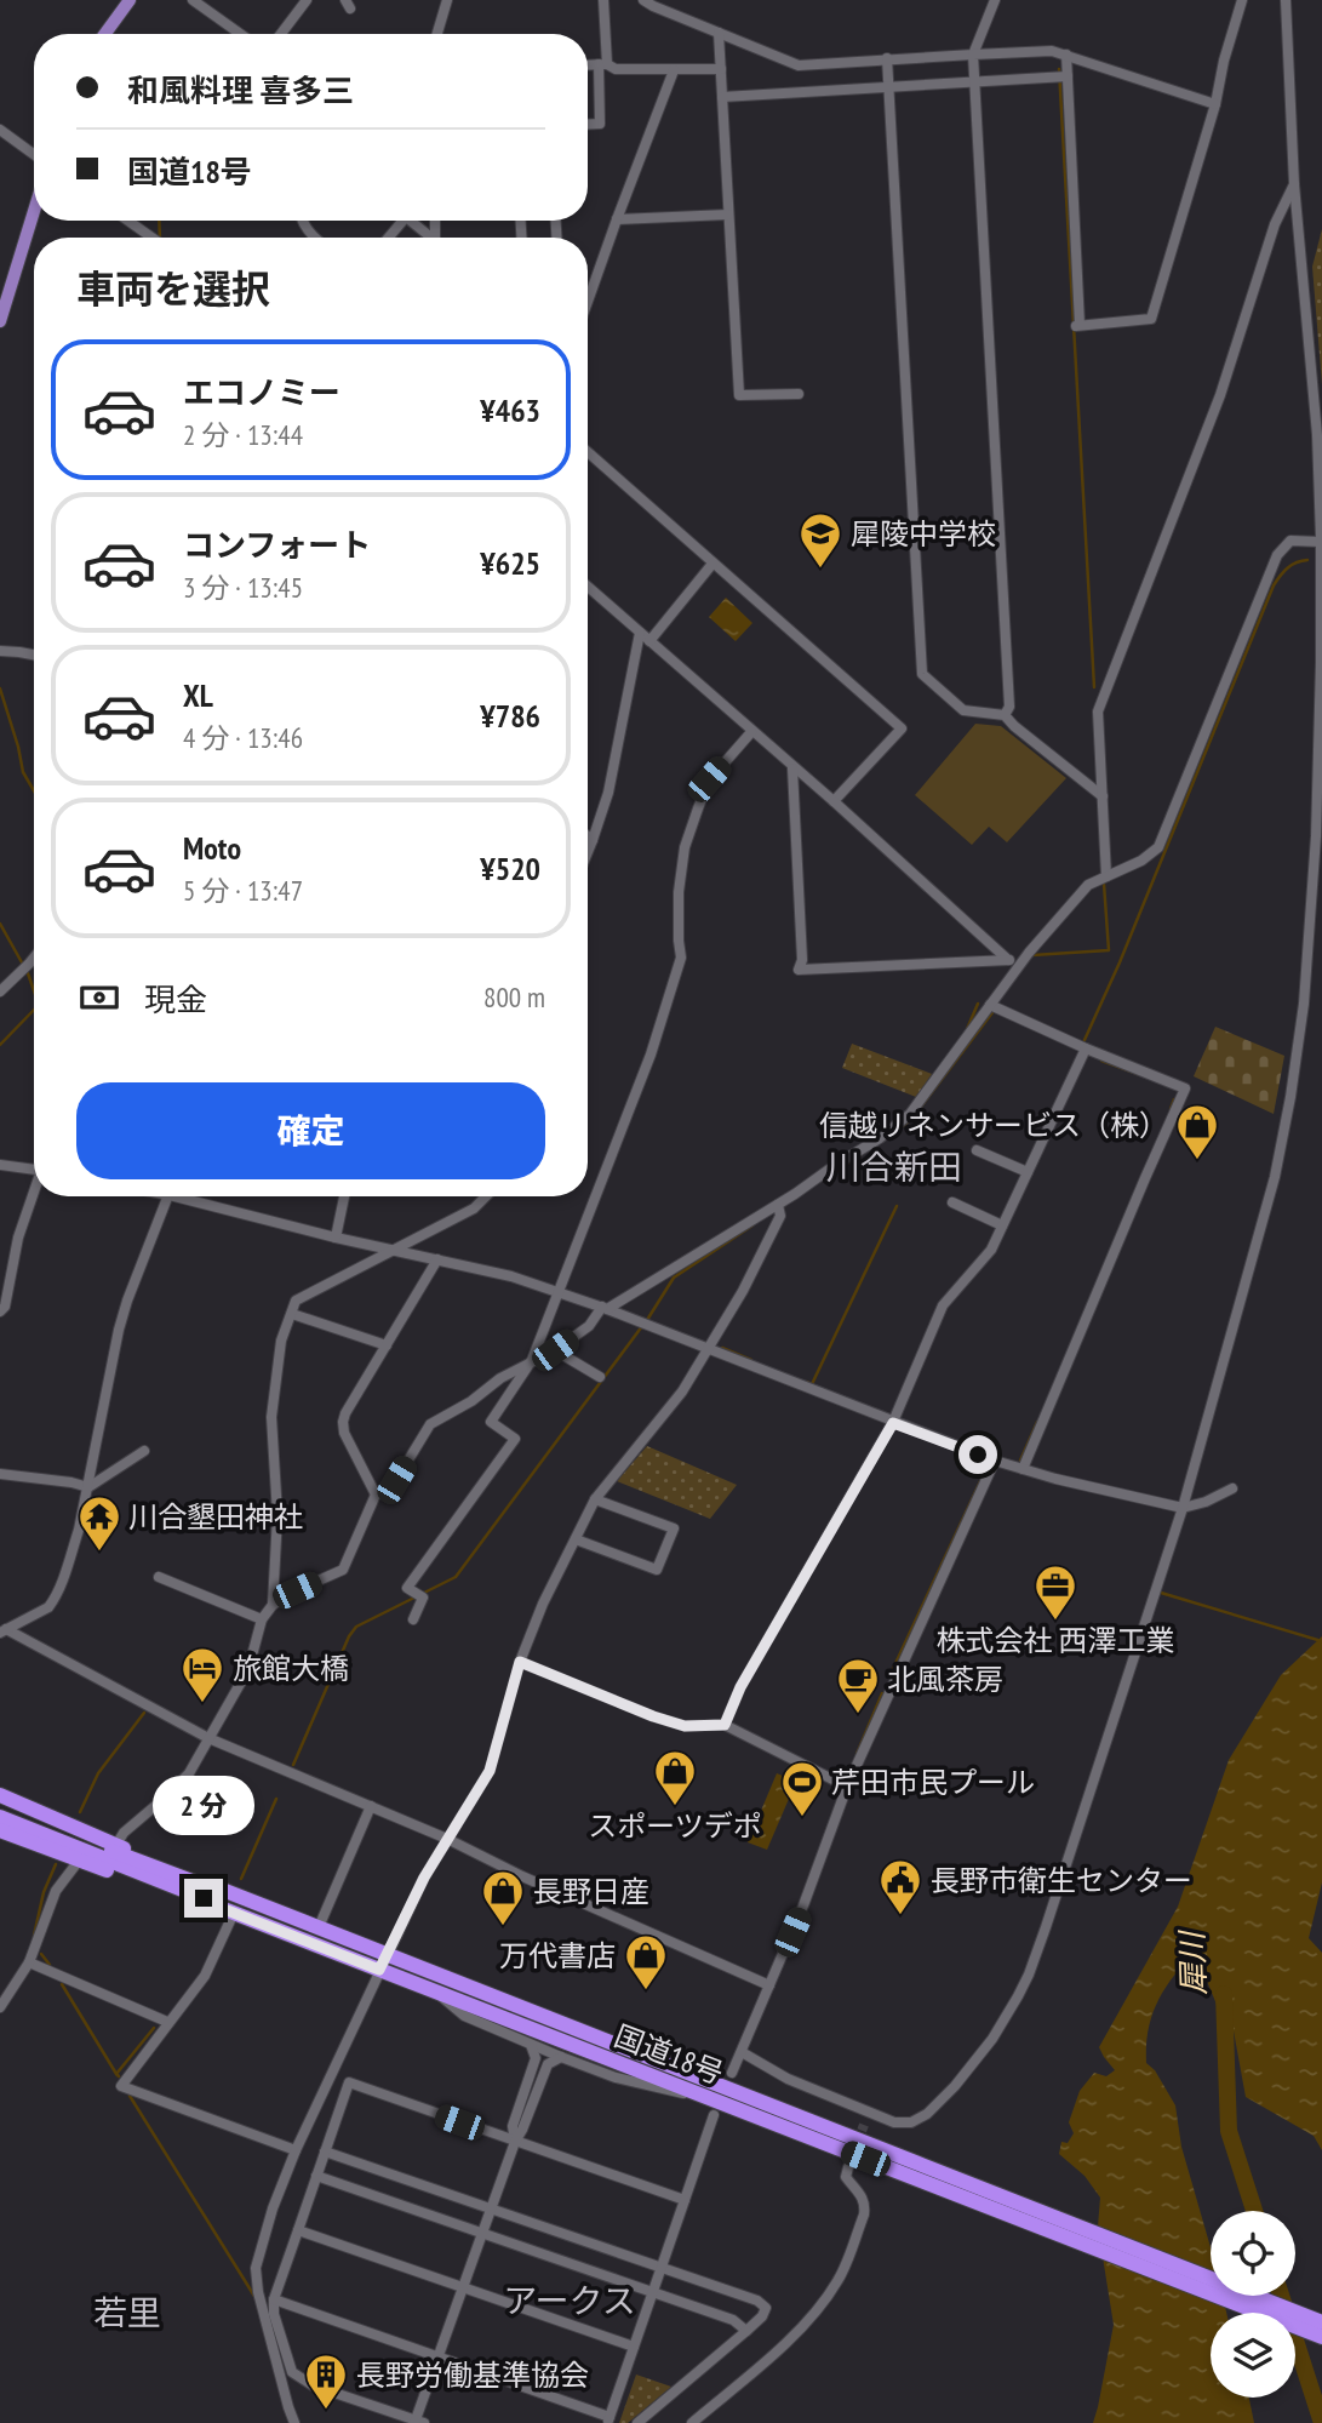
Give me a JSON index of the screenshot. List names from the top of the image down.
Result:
{
  "streets": {
    "highway": ["国道18号"]
  },
  "districts": ["川合新田", "アークス", "若里"],
  "water": ["犀川"],
  "places": {
    "school or university": ["犀陵中学校"],
    "shop": [
      "信越リネンサービス（株）",
      "スポーツデポ",
      "長野日産",
      "万代書店"
    ],
    "temple": ["川合墾田神社"],
    "office": ["株式会社 西澤工業"],
    "hotel": ["旅館大橋"],
    "cafe": ["北風茶房"],
    "sports": ["芹田市民プール"],
    "public building": ["長野市衛生センター"],
    "building": ["長野労働基準協会"]
  },
  "page": {
    "banner": ["和風料理 喜多三", "国道18号"],
    "heading": "車両を選択",
    "list": [
      {
        "name": "エコノミー",
        "note": "2 分 · 13:44",
        "value": "¥463"
      },
      {
        "name": "コンフォート",
        "note": "3 分 · 13:45",
        "value": "¥625"
      },
      {
        "name": "XL",
        "note": "4 分 · 13:46",
        "value": "¥786"
      },
      {
        "name": "Moto",
        "note": "5 分 · 13:47",
        "value": "¥520"
      }
    ],
    "pay": ["現金", "800 m"],
    "buttons": "確定",
    "bubble": "2 分"
  }
}
